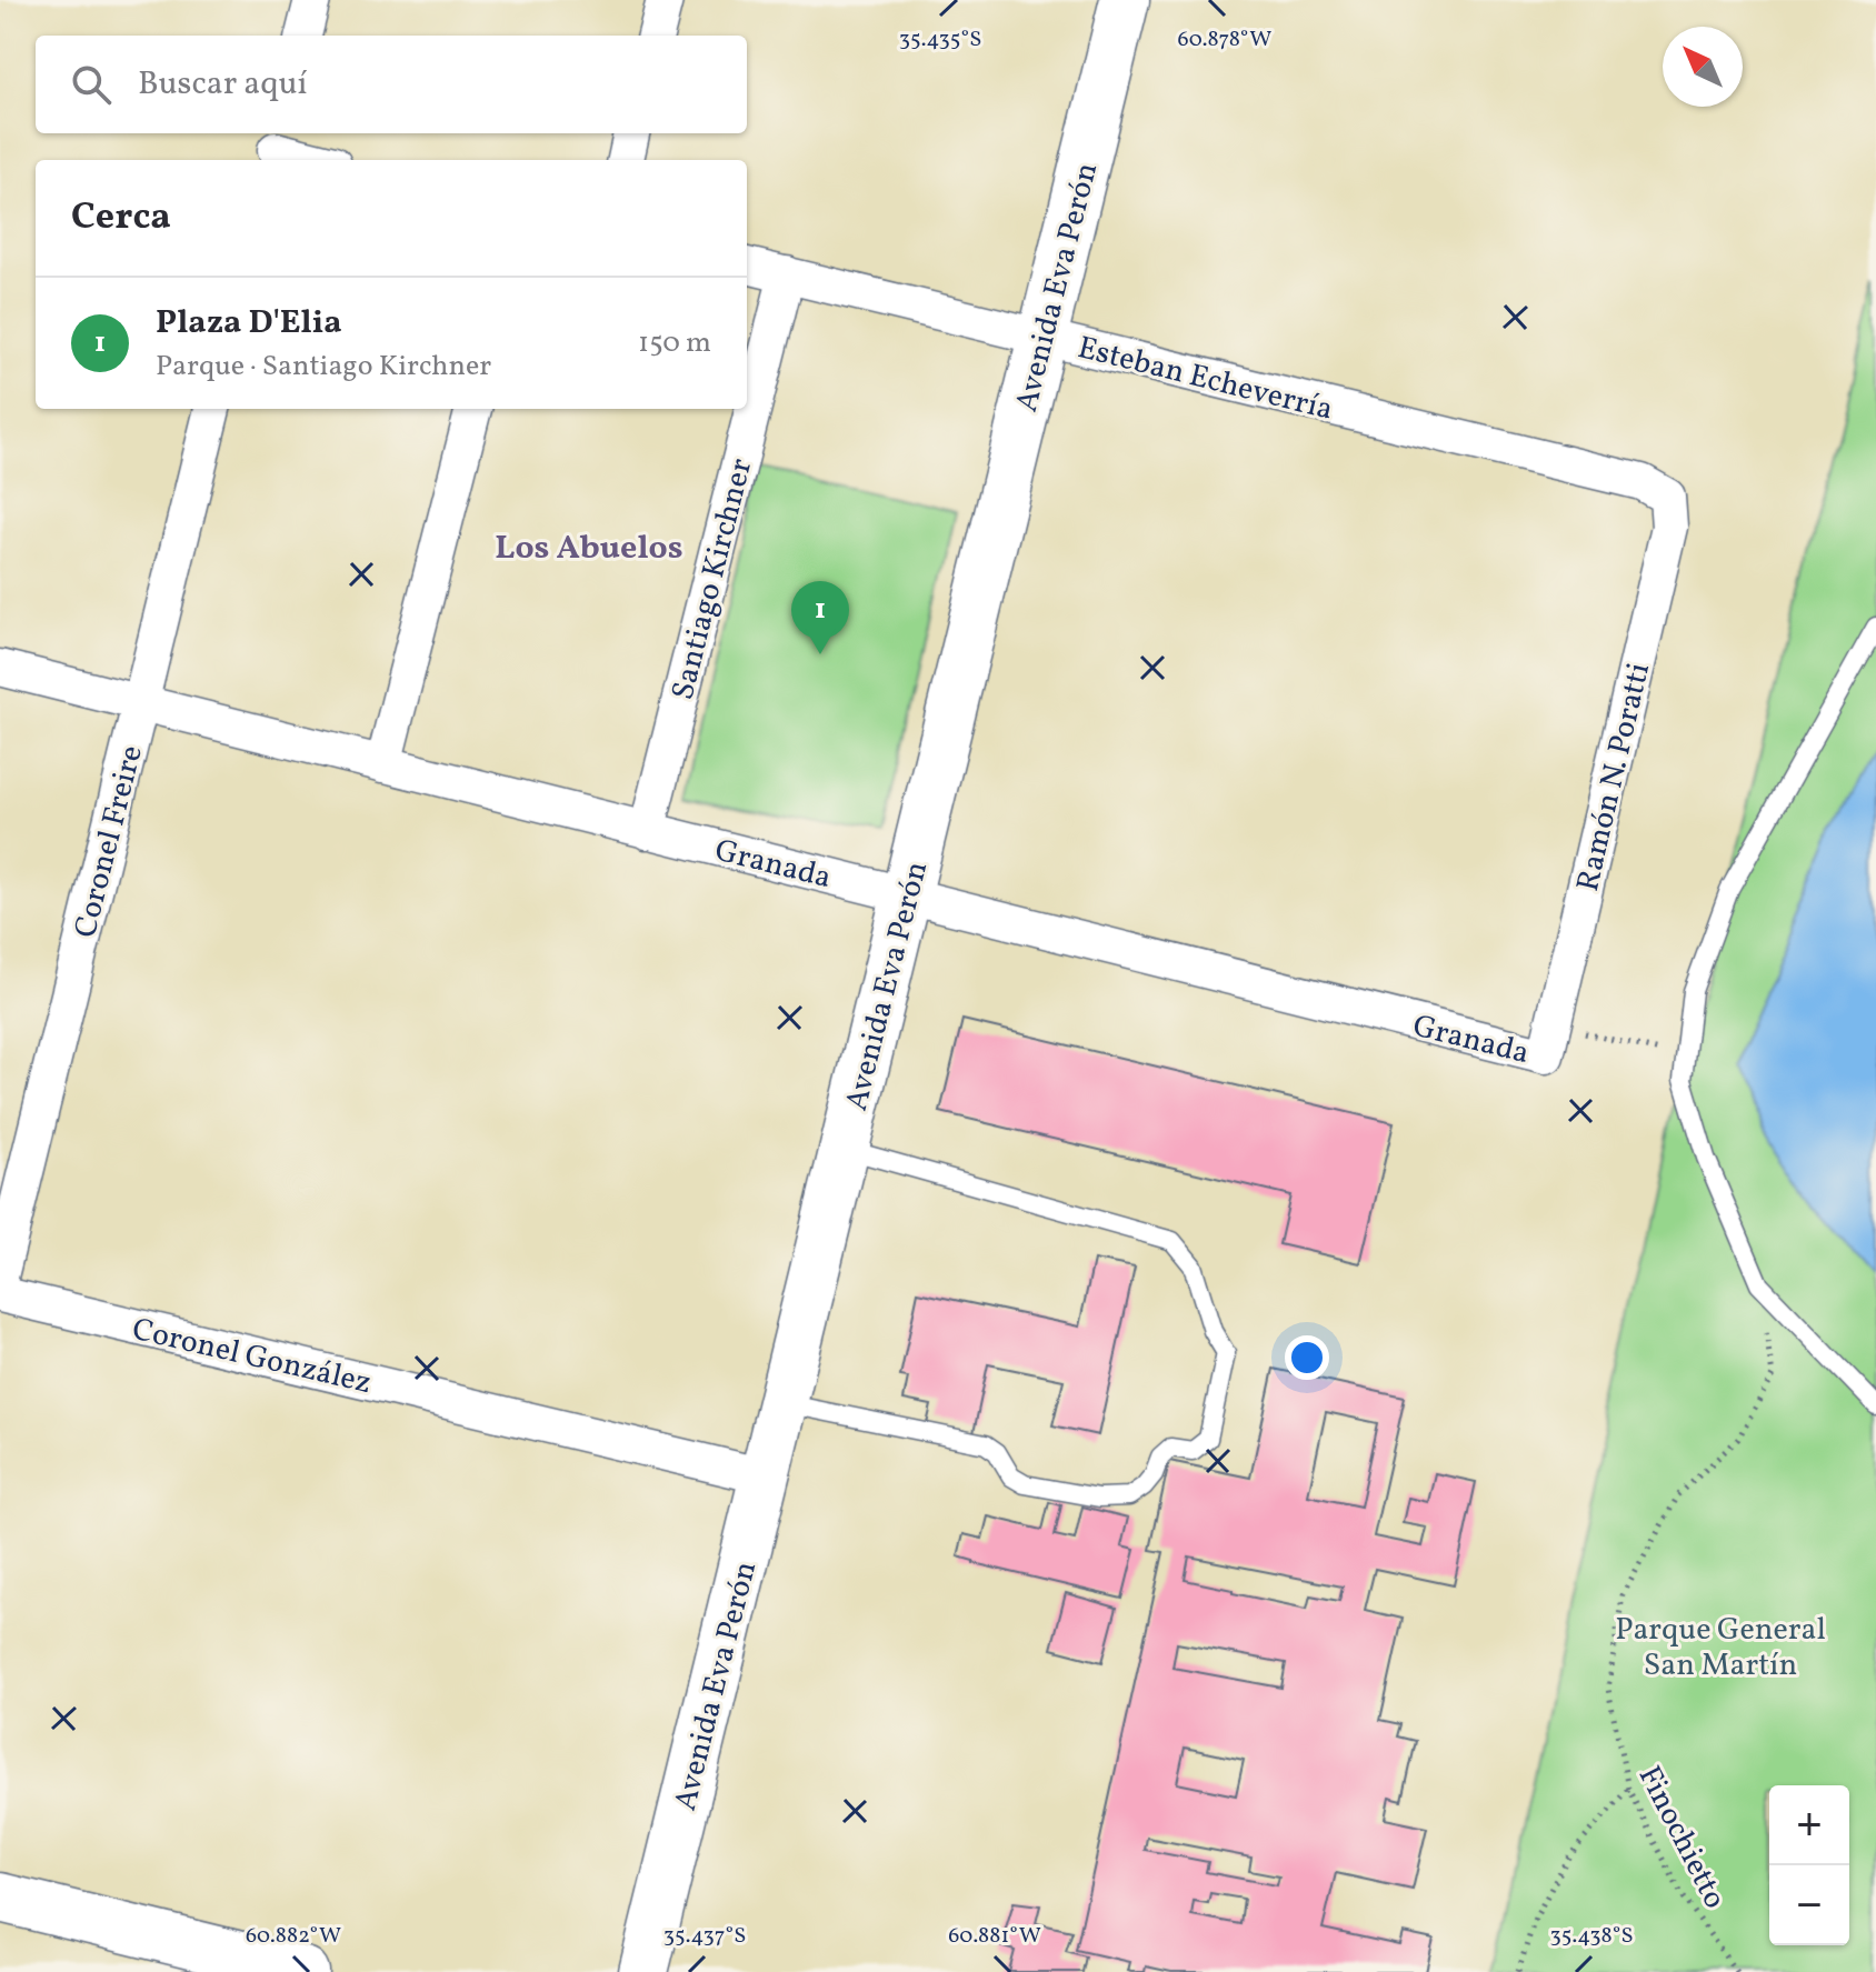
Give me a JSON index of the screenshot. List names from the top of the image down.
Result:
{
  "streets": {
    "main road": ["Avenida Eva Perón"],
    "street": [
      "Esteban Echeverría",
      "Santiago Kirchner",
      "Ramón N. Poratti",
      "Coronel Freire",
      "Granada",
      "Coronel González"
    ],
    "path": ["Finochietto"]
  },
  "crossings": [
    ["Avenida Eva Perón", "Esteban Echeverría"],
    ["Avenida Eva Perón", "Granada"],
    ["Avenida Eva Perón", "Coronel González"],
    ["Esteban Echeverría", "Santiago Kirchner"],
    ["Esteban Echeverría", "Ramón N. Poratti"],
    ["Santiago Kirchner", "Granada"],
    ["Ramón N. Poratti", "Granada"],
    ["Coronel Freire", "Granada"]
  ],
  "districts": ["Los Abuelos"],
  "parks": ["Parque General San Martín"],
  "north": "top left",
  "page": {
    "search": "Buscar aquí",
    "heading": "Cerca",
    "list": [
      {
        "mark": "1",
        "name": "Plaza D'Elia",
        "note": "Parque · Santiago Kirchner",
        "value": "150 m"
      }
    ],
    "pins": "1",
    "map_buttons": ["+", "−"]
  },
  "coordinates": [
    "35.435°S",
    "60.878°W",
    "60.882°W",
    "60.881°W",
    "35.437°S",
    "35.438°S"
  ]
}
